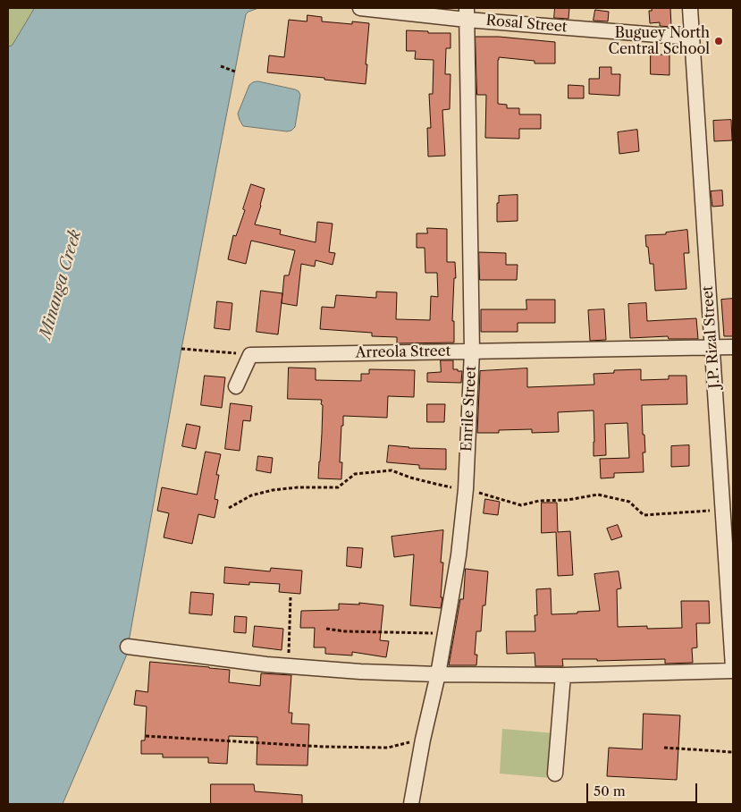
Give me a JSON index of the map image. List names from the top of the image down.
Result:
{
  "streets": {
    "street": [
      "Rosal Street",
      "J.P. Rizal Street",
      "Arreola Street",
      "Enrile Street"
    ]
  },
  "crossings": [
    ["Rosal Street", "J.P. Rizal Street"],
    ["Rosal Street", "Enrile Street"],
    ["J.P. Rizal Street", "Arreola Street"],
    ["Arreola Street", "Enrile Street"]
  ],
  "water": ["Minanga Creek"],
  "places": ["Buguey North Central School"],
  "scale_bar": "50 m"
}
